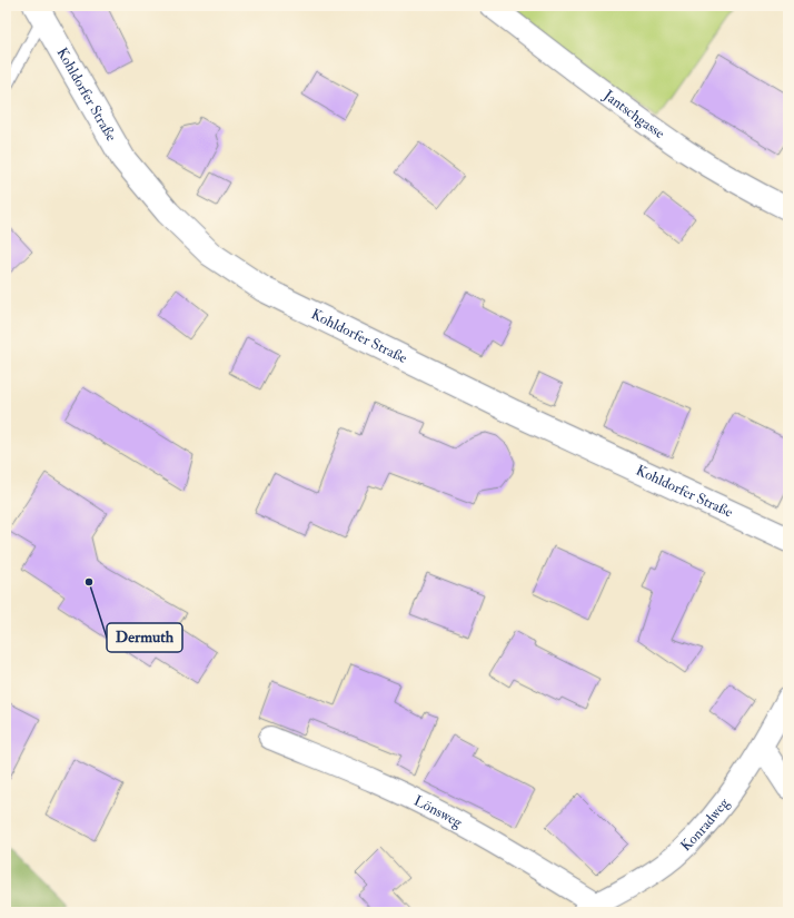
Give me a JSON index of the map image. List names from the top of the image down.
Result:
{
  "streets": {
    "street": [
      "Kohldorfer Straße",
      "Jantschgasse",
      "Lönsweg",
      "Konradweg"
    ]
  },
  "crossings": [
    ["Lönsweg", "Konradweg"]
  ],
  "places": ["Dermuth"]
}
